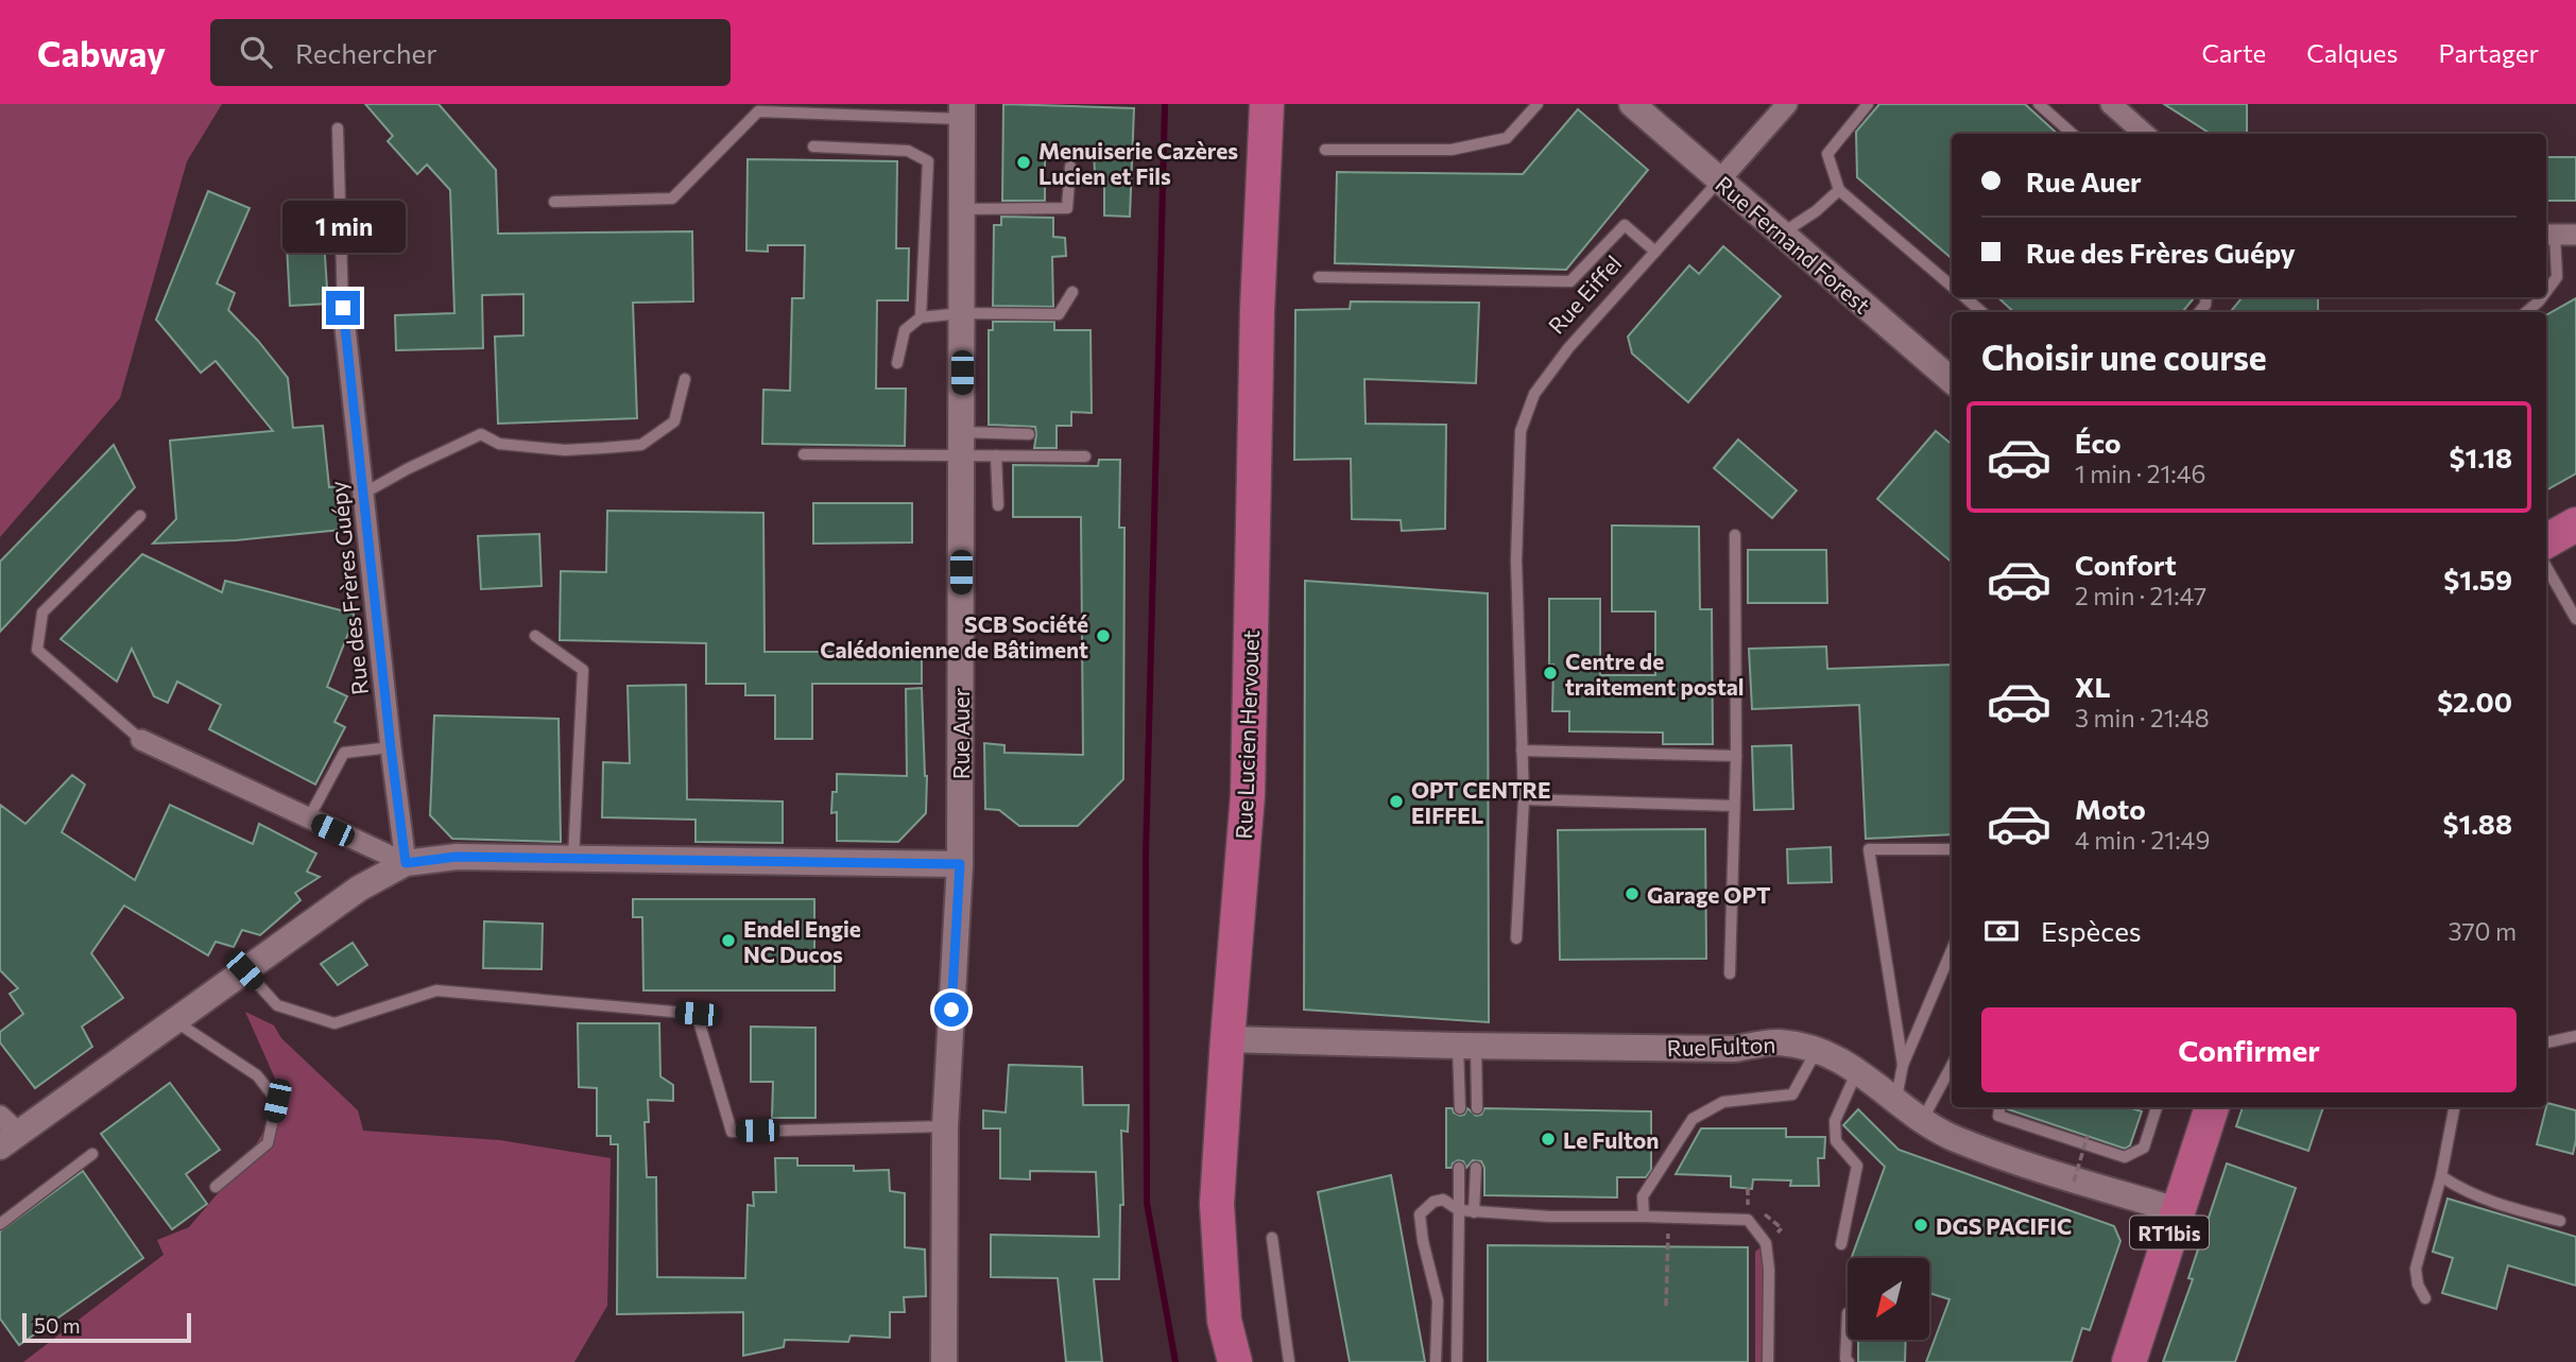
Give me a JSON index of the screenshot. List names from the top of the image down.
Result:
{
  "streets": {
    "main road": ["Rue Lucien Hervouet", "RT1bis"],
    "street": [
      "Rue Fernand Forest",
      "Rue Eiffel",
      "Rue des Frères Guépy",
      "Rue Auer",
      "Rue Fulton"
    ]
  },
  "crossings": [
    ["Rue Fernand Forest", "Rue Eiffel"],
    ["Rue Lucien Hervouet", "Rue Fulton"],
    ["Rue Fulton", "RT1bis"]
  ],
  "places": [
    "Menuiserie Cazères Lucien et Fils",
    "SCB Société Calédonienne de Bâtiment",
    "Centre de traitement postal",
    "OPT CENTRE EIFFEL",
    "Garage OPT",
    "Endel Engie NC Ducos",
    "Le Fulton",
    "DGS PACIFIC"
  ],
  "scale_bar": "50 m",
  "north": "bottom left",
  "page": {
    "header": "Cabway",
    "search": "Rechercher",
    "nav": ["Carte", "Calques", "Partager"],
    "banner": ["Rue Auer", "Rue des Frères Guépy"],
    "bubble": "1 min",
    "heading": "Choisir une course",
    "list": [
      {
        "name": "Éco",
        "note": "1 min · 21:46",
        "value": "$1.18"
      },
      {
        "name": "Confort",
        "note": "2 min · 21:47",
        "value": "$1.59"
      },
      {
        "name": "XL",
        "note": "3 min · 21:48",
        "value": "$2.00"
      },
      {
        "name": "Moto",
        "note": "4 min · 21:49",
        "value": "$1.88"
      }
    ],
    "pay": ["Espèces", "370 m"],
    "buttons": "Confirmer",
    "scale": "50 m"
  }
}
